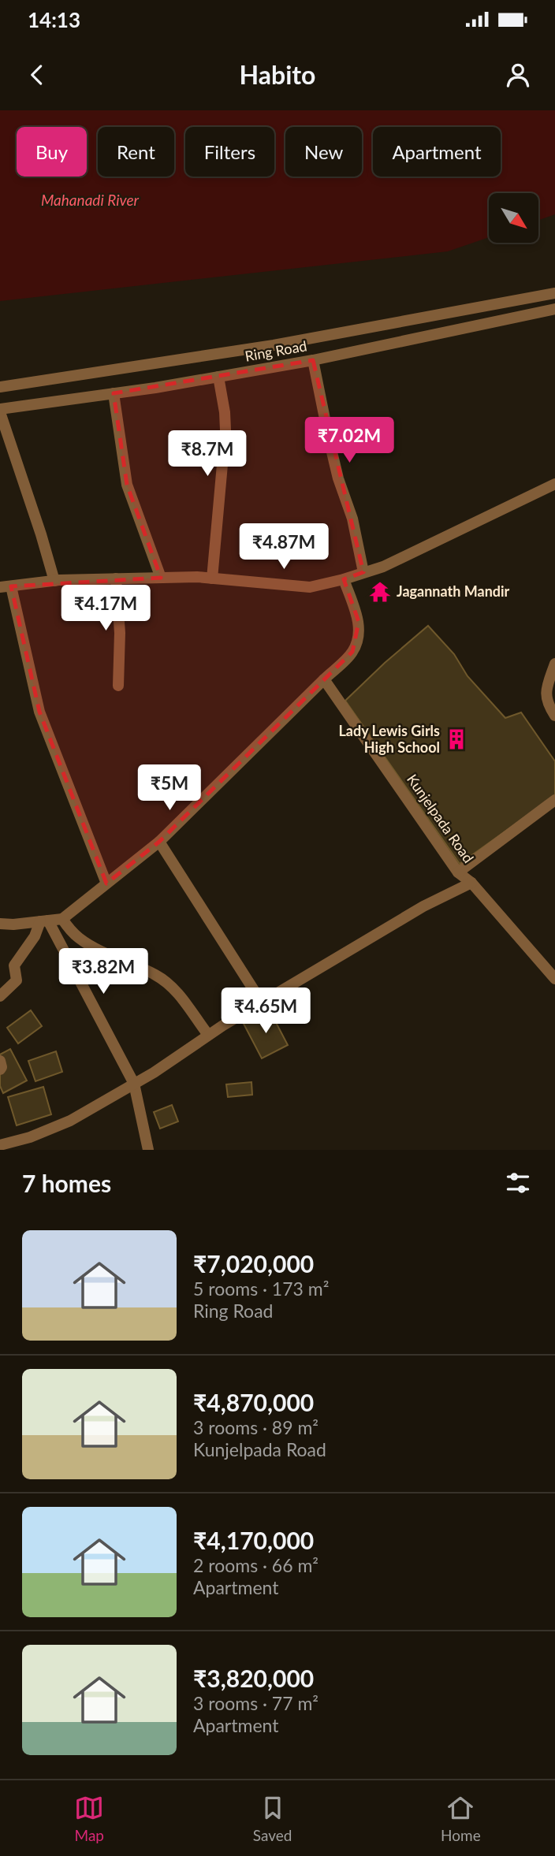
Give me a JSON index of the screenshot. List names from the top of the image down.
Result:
{
  "streets": {
    "street": ["Ring Road", "Kunjelpada Road"]
  },
  "water": ["Mahanadi River"],
  "places": {
    "temple": ["Jagannath Mandir"],
    "building": ["Lady Lewis Girls High School"]
  },
  "north": "bottom right",
  "page": {
    "status": "14:13",
    "header": "Habito",
    "chip": [
      "Buy",
      "Rent",
      "Filters",
      "New",
      "Apartment"
    ],
    "price": [
      "₹7.02M",
      "₹8.7M",
      "₹4.87M",
      "₹4.17M",
      "₹5M",
      "₹3.82M",
      "₹4.65M"
    ],
    "heading": "7 homes",
    "list": [
      {
        "name": "₹7,020,000",
        "note": "5 rooms · 173 m² · Ring Road"
      },
      {
        "name": "₹4,870,000",
        "note": "3 rooms · 89 m² · Kunjelpada Road"
      },
      {
        "name": "₹4,170,000",
        "note": "2 rooms · 66 m² · Apartment"
      },
      {
        "name": "₹3,820,000",
        "note": "3 rooms · 77 m² · Apartment"
      }
    ],
    "tabs": ["Map", "Saved", "Home"]
  }
}
